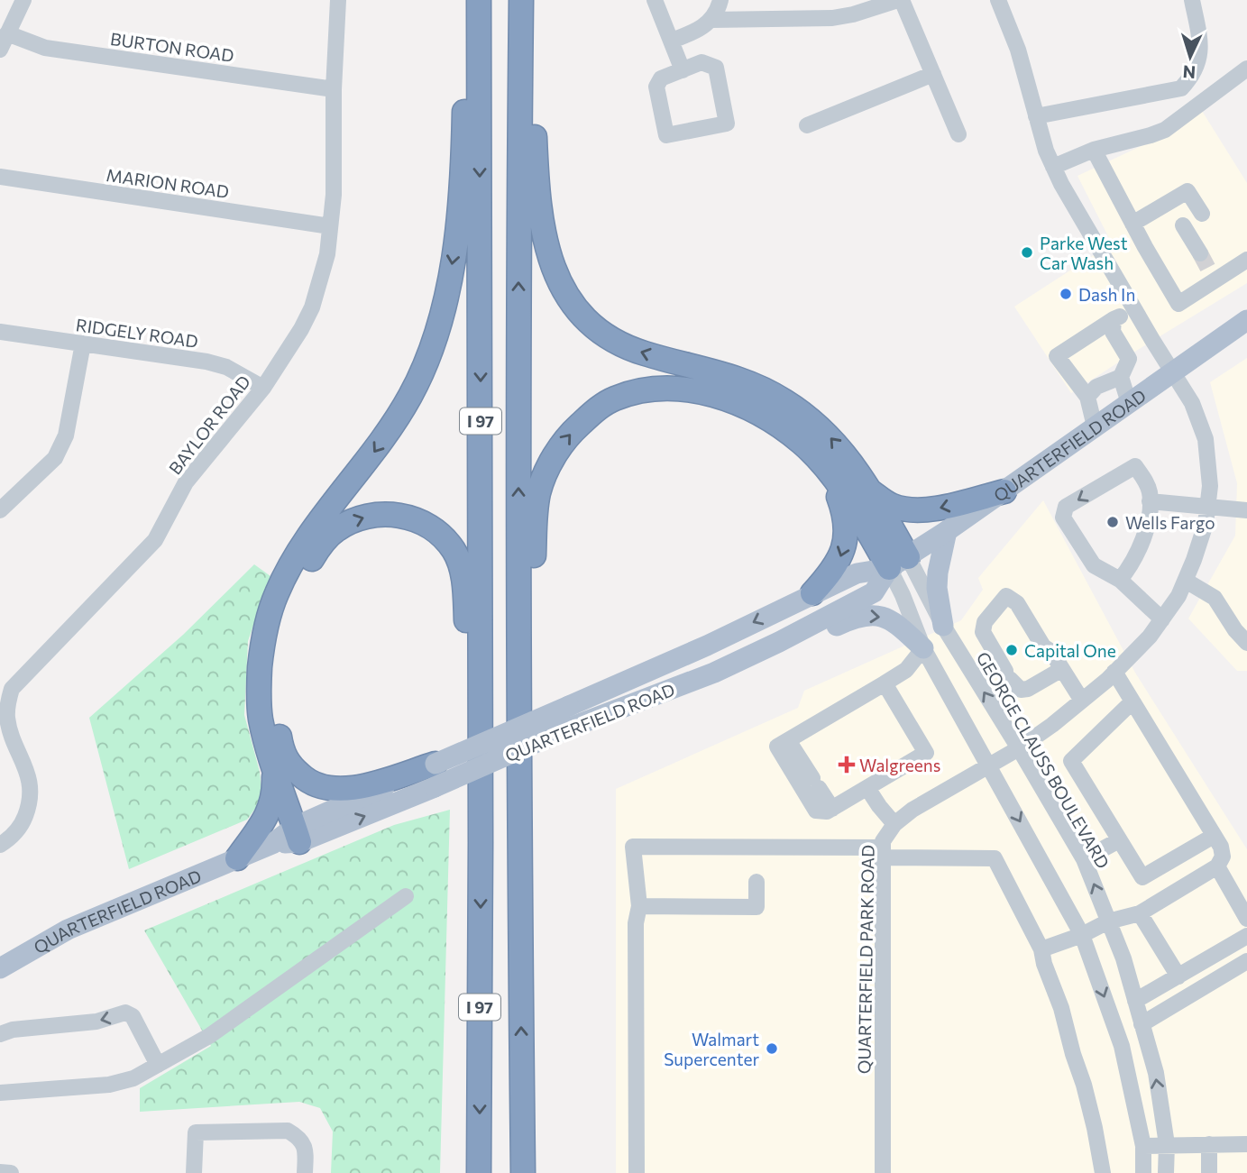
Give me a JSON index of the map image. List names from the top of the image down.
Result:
{
  "streets": {
    "highway": ["I 97"],
    "main road": ["QUARTERFIELD ROAD"],
    "street": [
      "BURTON ROAD",
      "MARION ROAD",
      "RIDGELY ROAD",
      "BAYLOR ROAD",
      "GEORGE CLAUSS BOULEVARD",
      "QUARTERFIELD PARK ROAD"
    ]
  },
  "crossings": [
    ["BURTON ROAD", "BAYLOR ROAD"],
    ["MARION ROAD", "BAYLOR ROAD"],
    ["RIDGELY ROAD", "BAYLOR ROAD"],
    ["QUARTERFIELD ROAD", "GEORGE CLAUSS BOULEVARD"],
    ["QUARTERFIELD ROAD", "QUARTERFIELD PARK ROAD"],
    ["GEORGE CLAUSS BOULEVARD", "QUARTERFIELD PARK ROAD"]
  ],
  "places": {
    "other": [
      "Parke West Car Wash",
      "Dash In",
      "Wells Fargo",
      "Capital One",
      "Walmart Supercenter"
    ],
    "health": ["Walgreens"]
  },
  "north": "bottom"
}
